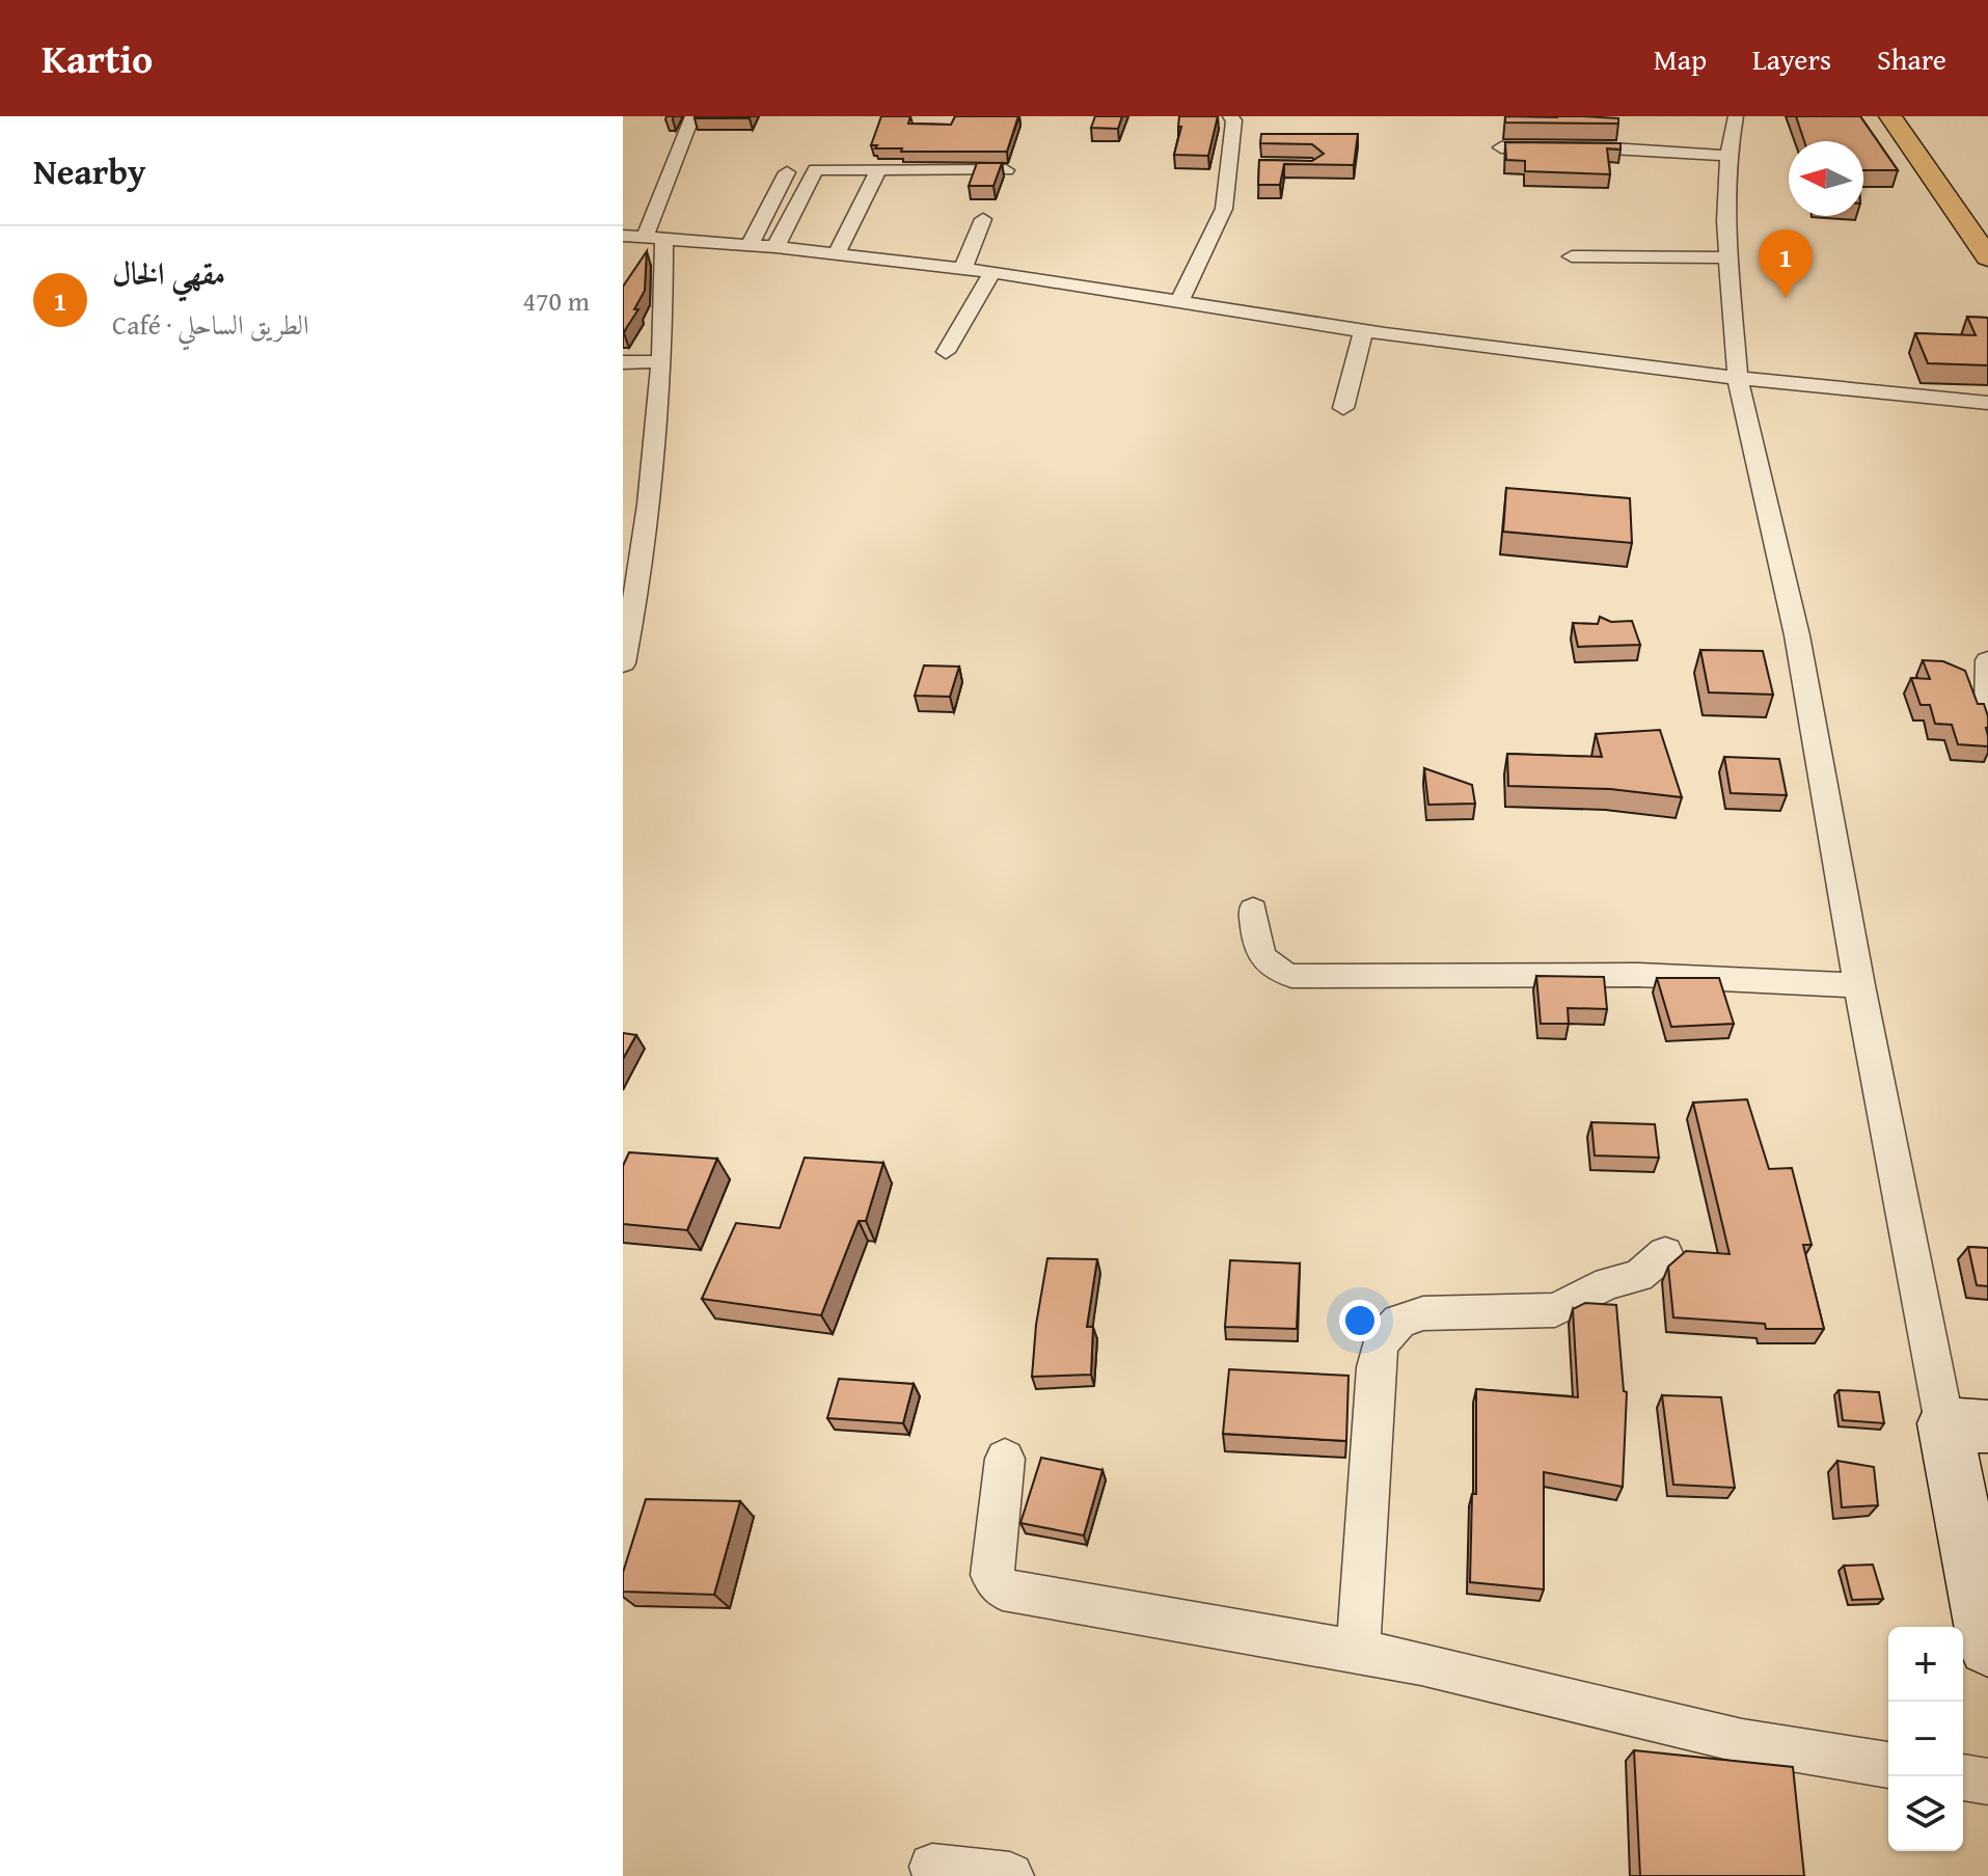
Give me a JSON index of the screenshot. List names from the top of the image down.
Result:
{
  "north": "left",
  "page": {
    "header": "Kartio",
    "nav": ["Map", "Layers", "Share"],
    "heading": "Nearby",
    "list": [
      {
        "mark": "1",
        "name": "مقهي الخال",
        "note": "Café · الطريق الساحلي",
        "value": "470 m"
      }
    ],
    "pins": "1",
    "map_buttons": ["+", "−"]
  }
}
